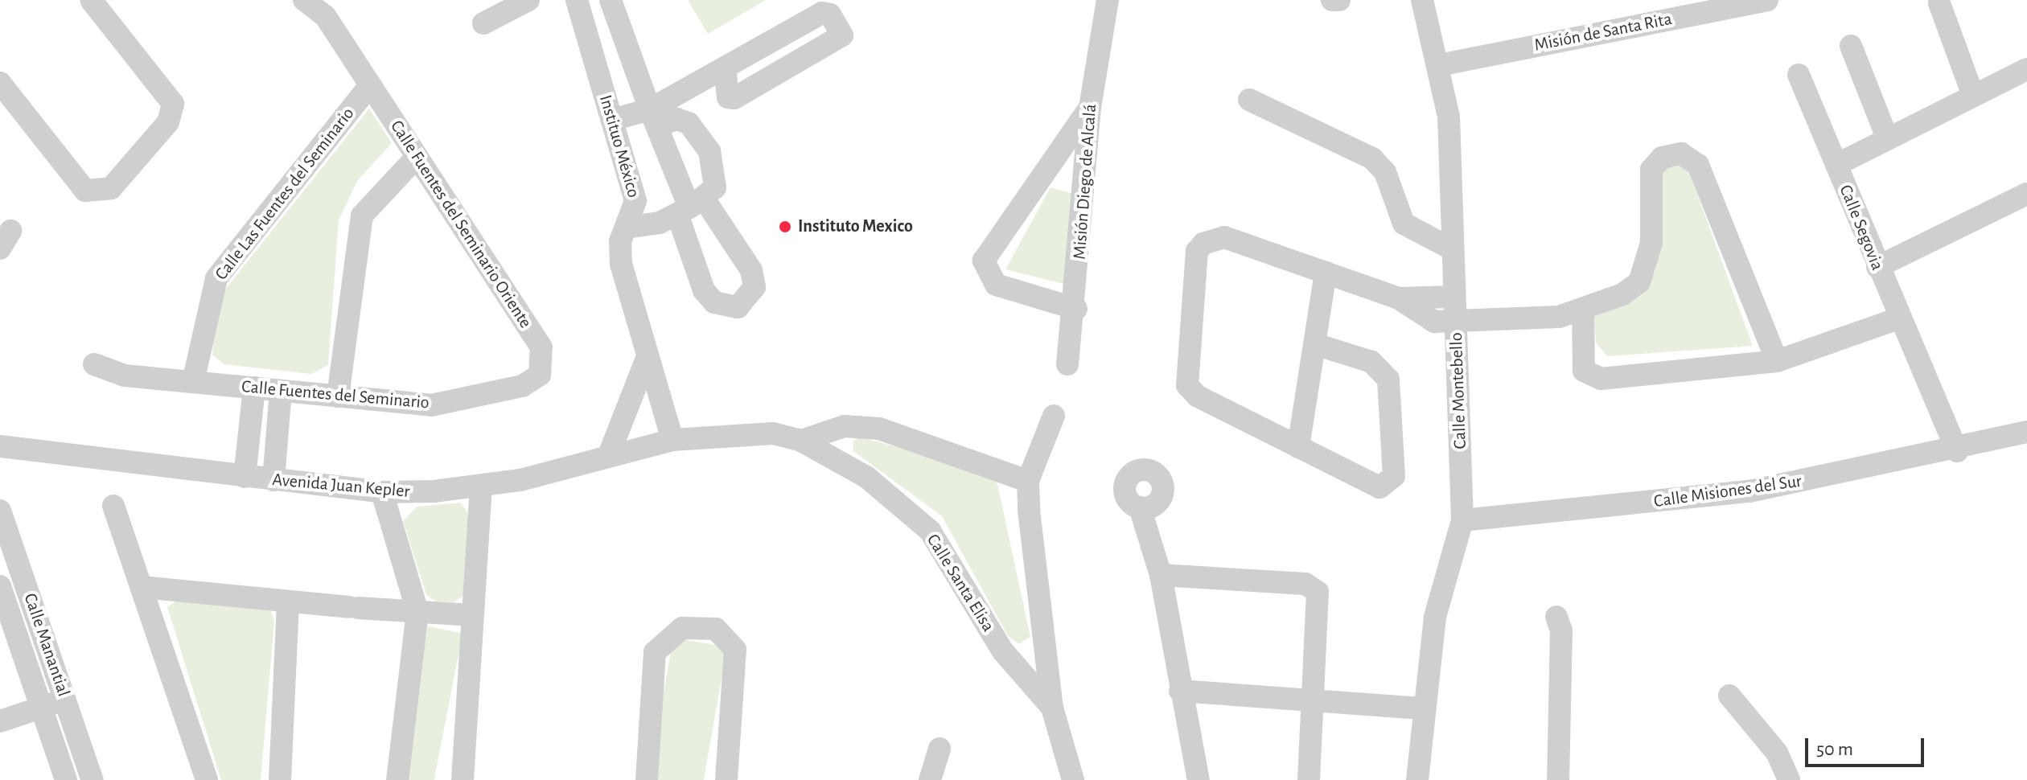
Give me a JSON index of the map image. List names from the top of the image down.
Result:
{
  "streets": {
    "street": [
      "Misión de Santa Rita",
      "Instituo México",
      "Misión Diego de Alcalá",
      "Calle Las Fuentes del Seminario",
      "Calle Fuentes del Seminario Oriente",
      "Calle Segovia",
      "Calle Montebello",
      "Calle Fuentes del Seminario",
      "Avenida Juan Kepler",
      "Calle Misiones del Sur",
      "Calle Santa Elisa",
      "Calle Manantial"
    ]
  },
  "crossings": [
    ["Misión de Santa Rita", "Calle Montebello"],
    ["Instituo México", "Avenida Juan Kepler"],
    ["Instituo México", "Calle Santa Elisa"],
    ["Calle Las Fuentes del Seminario", "Calle Fuentes del Seminario Oriente"],
    ["Calle Las Fuentes del Seminario", "Calle Fuentes del Seminario"],
    ["Calle Fuentes del Seminario Oriente", "Calle Fuentes del Seminario"],
    ["Calle Segovia", "Calle Misiones del Sur"],
    ["Calle Montebello", "Calle Misiones del Sur"],
    ["Avenida Juan Kepler", "Calle Santa Elisa"]
  ],
  "places": ["Instituto Mexico"],
  "scale_bar": "50 m"
}
